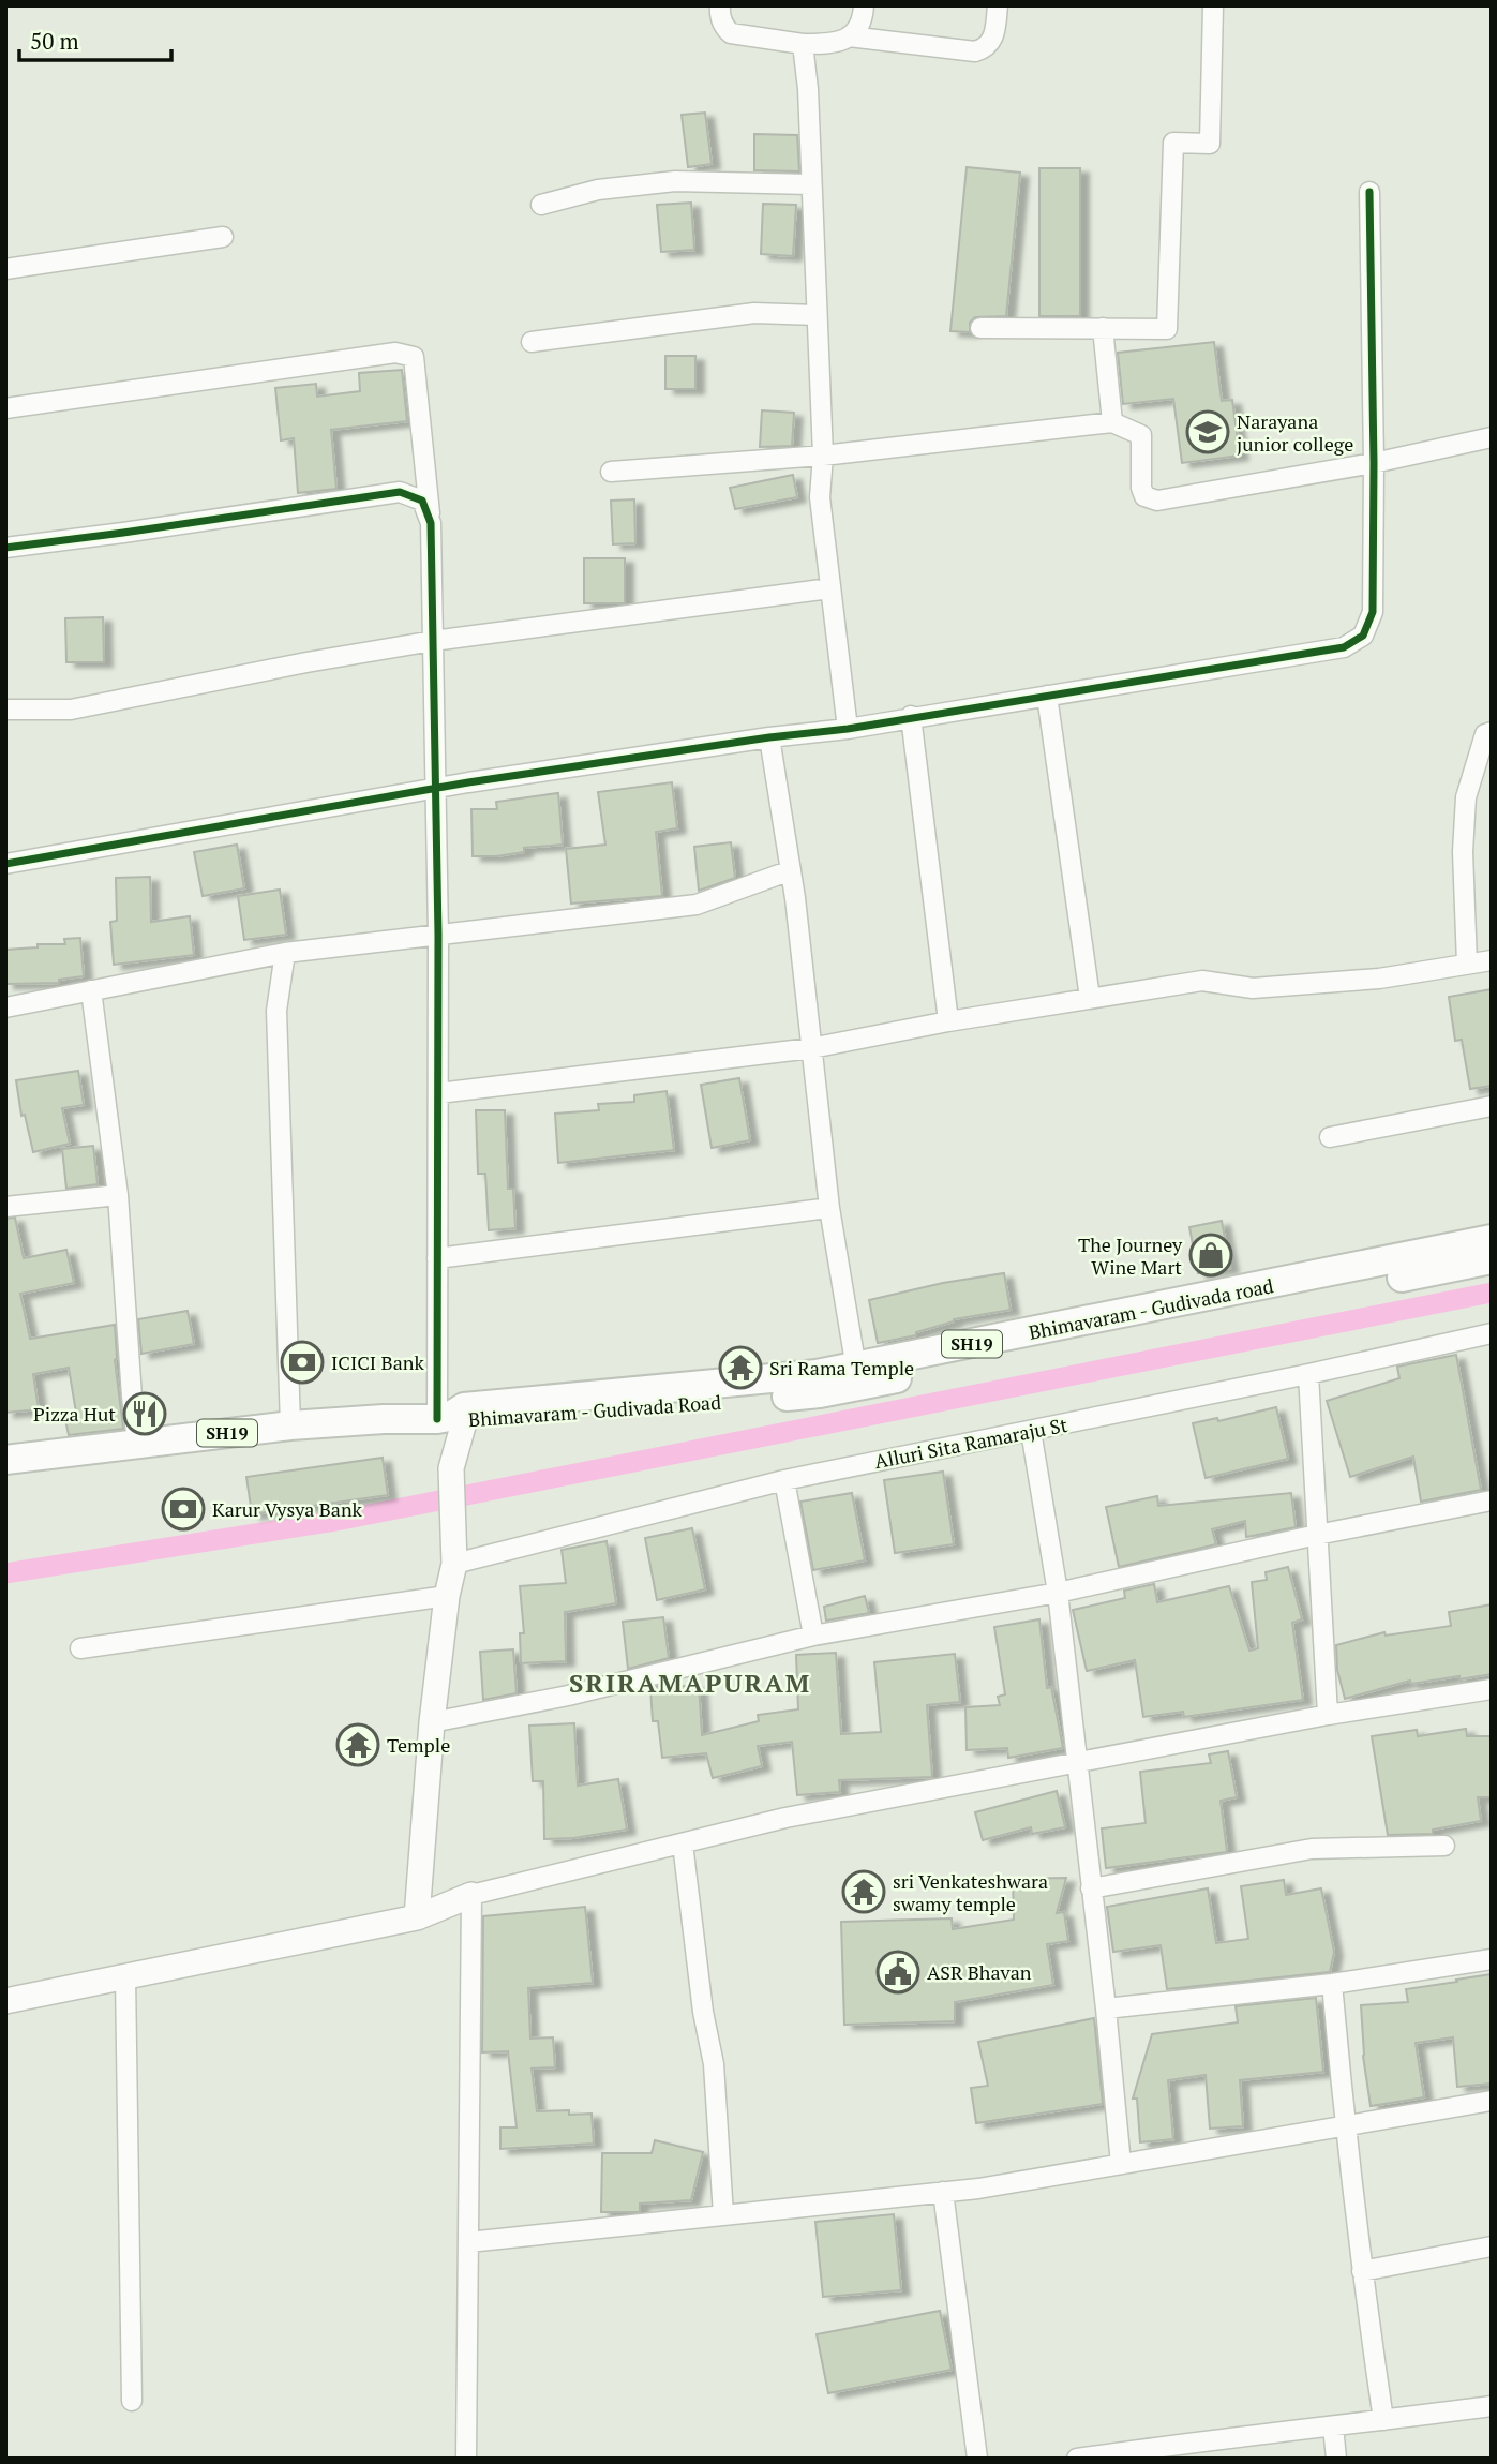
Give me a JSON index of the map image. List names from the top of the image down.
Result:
{
  "streets": {
    "main road": ["Bhimavaram - Gudivada road", "SH19"],
    "street": ["Alluri Sita Ramaraju St"]
  },
  "crossings": [
    ["Bhimavaram - Gudivada road", "SH19"]
  ],
  "districts": ["SRIRAMAPURAM"],
  "places": {
    "school or university": ["Narayana junior college"],
    "shop": ["The Journey Wine Mart"],
    "bank": ["ICICI Bank", "Karur Vysya Bank"],
    "temple": ["Sri Rama Temple", "Temple", "sri Venkateshwara swamy temple"],
    "restaurant": ["Pizza Hut"],
    "public building": ["ASR Bhavan"]
  },
  "scale_bar": "50 m"
}
